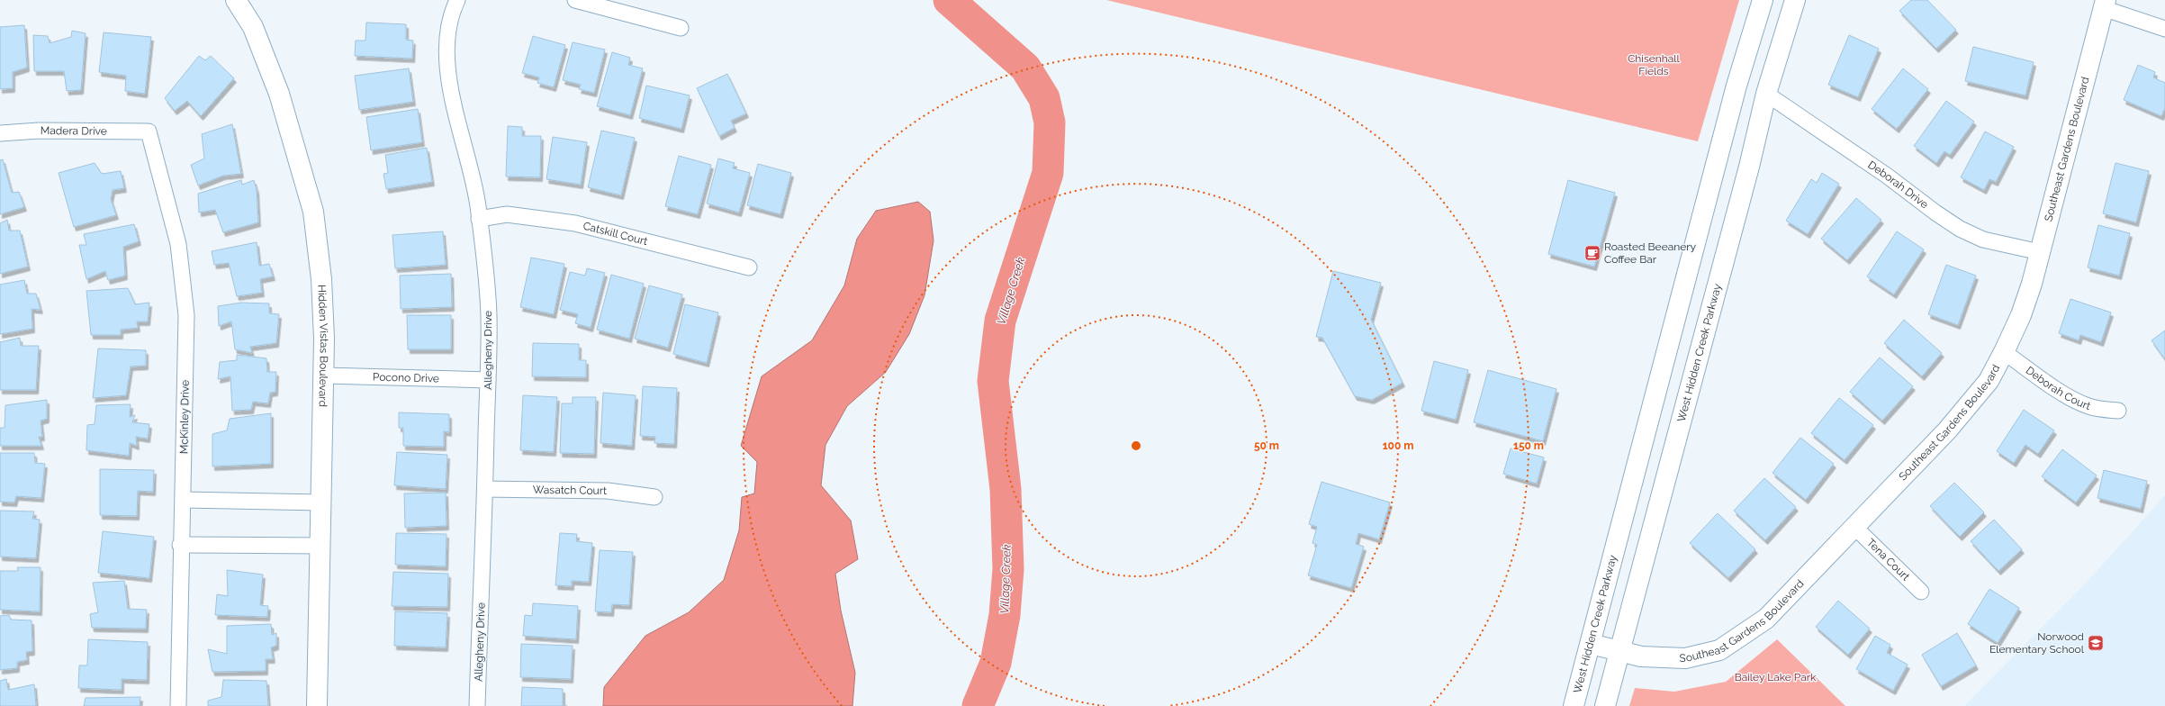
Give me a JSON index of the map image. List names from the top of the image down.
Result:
{
  "streets": {
    "street": [
      "Madera Drive",
      "Southeast Gardens Boulevard",
      "Deborah Drive",
      "Catskill Court",
      "Hidden Vistas Boulevard",
      "Allegheny Drive",
      "West Hidden Creek Parkway",
      "Pocono Drive",
      "Deborah Court",
      "McKinley Drive",
      "Wasatch Court",
      "Tena Court"
    ]
  },
  "crossings": [
    ["Madera Drive", "McKinley Drive"],
    ["Southeast Gardens Boulevard", "Deborah Drive"],
    ["Southeast Gardens Boulevard", "West Hidden Creek Parkway"],
    ["Southeast Gardens Boulevard", "Deborah Court"],
    ["Southeast Gardens Boulevard", "Tena Court"],
    ["Deborah Drive", "West Hidden Creek Parkway"],
    ["Catskill Court", "Allegheny Drive"],
    ["Hidden Vistas Boulevard", "Pocono Drive"],
    ["Allegheny Drive", "Pocono Drive"],
    ["Allegheny Drive", "Wasatch Court"]
  ],
  "water": ["Village Creek"],
  "parks": ["Chisenhall Fields", "Bailey Lake Park"],
  "places": {
    "cafe": ["Roasted Beeanery Coffee Bar"],
    "school or university": ["Norwood Elementary School"]
  },
  "rings": ["50 m", "100 m", "150 m"]
}
